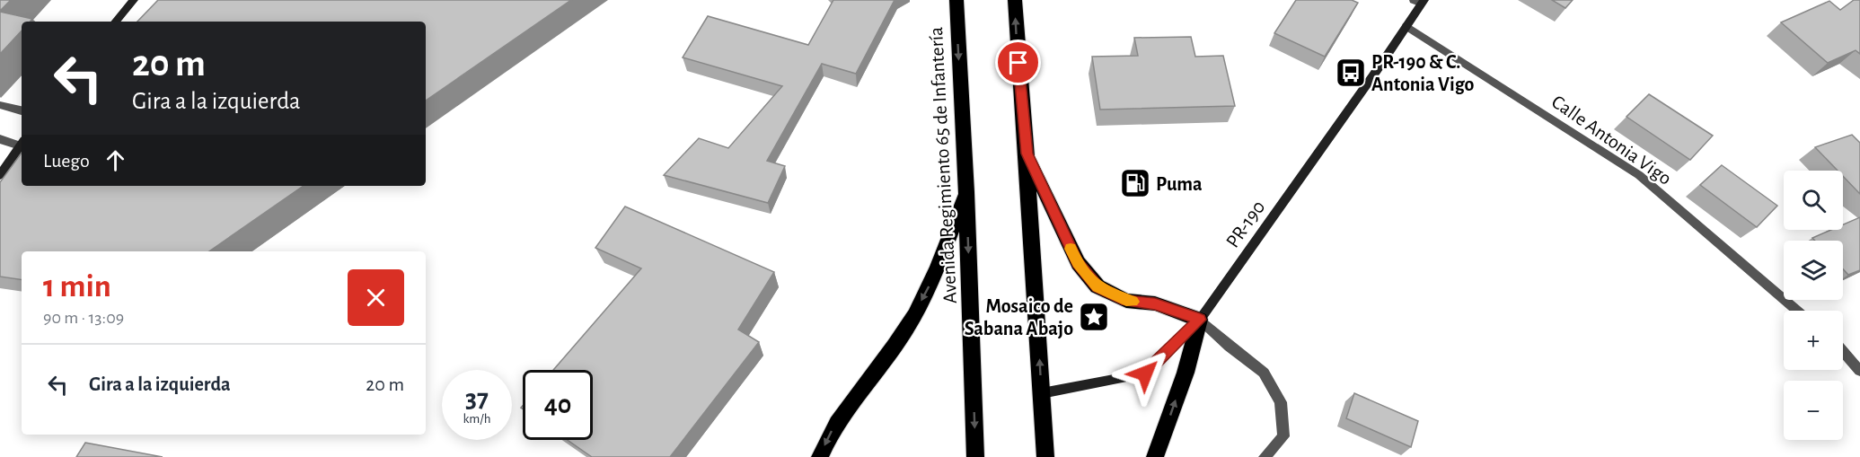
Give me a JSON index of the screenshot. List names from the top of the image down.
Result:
{
  "streets": {
    "highway": ["Avenida Regimiento 65 de Infantería"],
    "street": ["Calle Antonia Vigo", "PR-190"]
  },
  "crossings": [
    ["Calle Antonia Vigo", "PR-190"]
  ],
  "places": {
    "bus stop": ["PR-190 & C. Antonia Vigo"],
    "fuel station": ["Puma"],
    "place": ["Mosaico de Sabana Abajo"]
  },
  "page": {
    "turn": ["20 m", "Gira a la izquierda"],
    "then": "Luego",
    "map_buttons": ["+", "−"],
    "heading": ["1 min", "90 m · 13:09"],
    "list": [
      {
        "name": "Gira a la izquierda",
        "value": "20 m"
      }
    ],
    "speed": "37 km/h",
    "limit": "40"
  }
}
